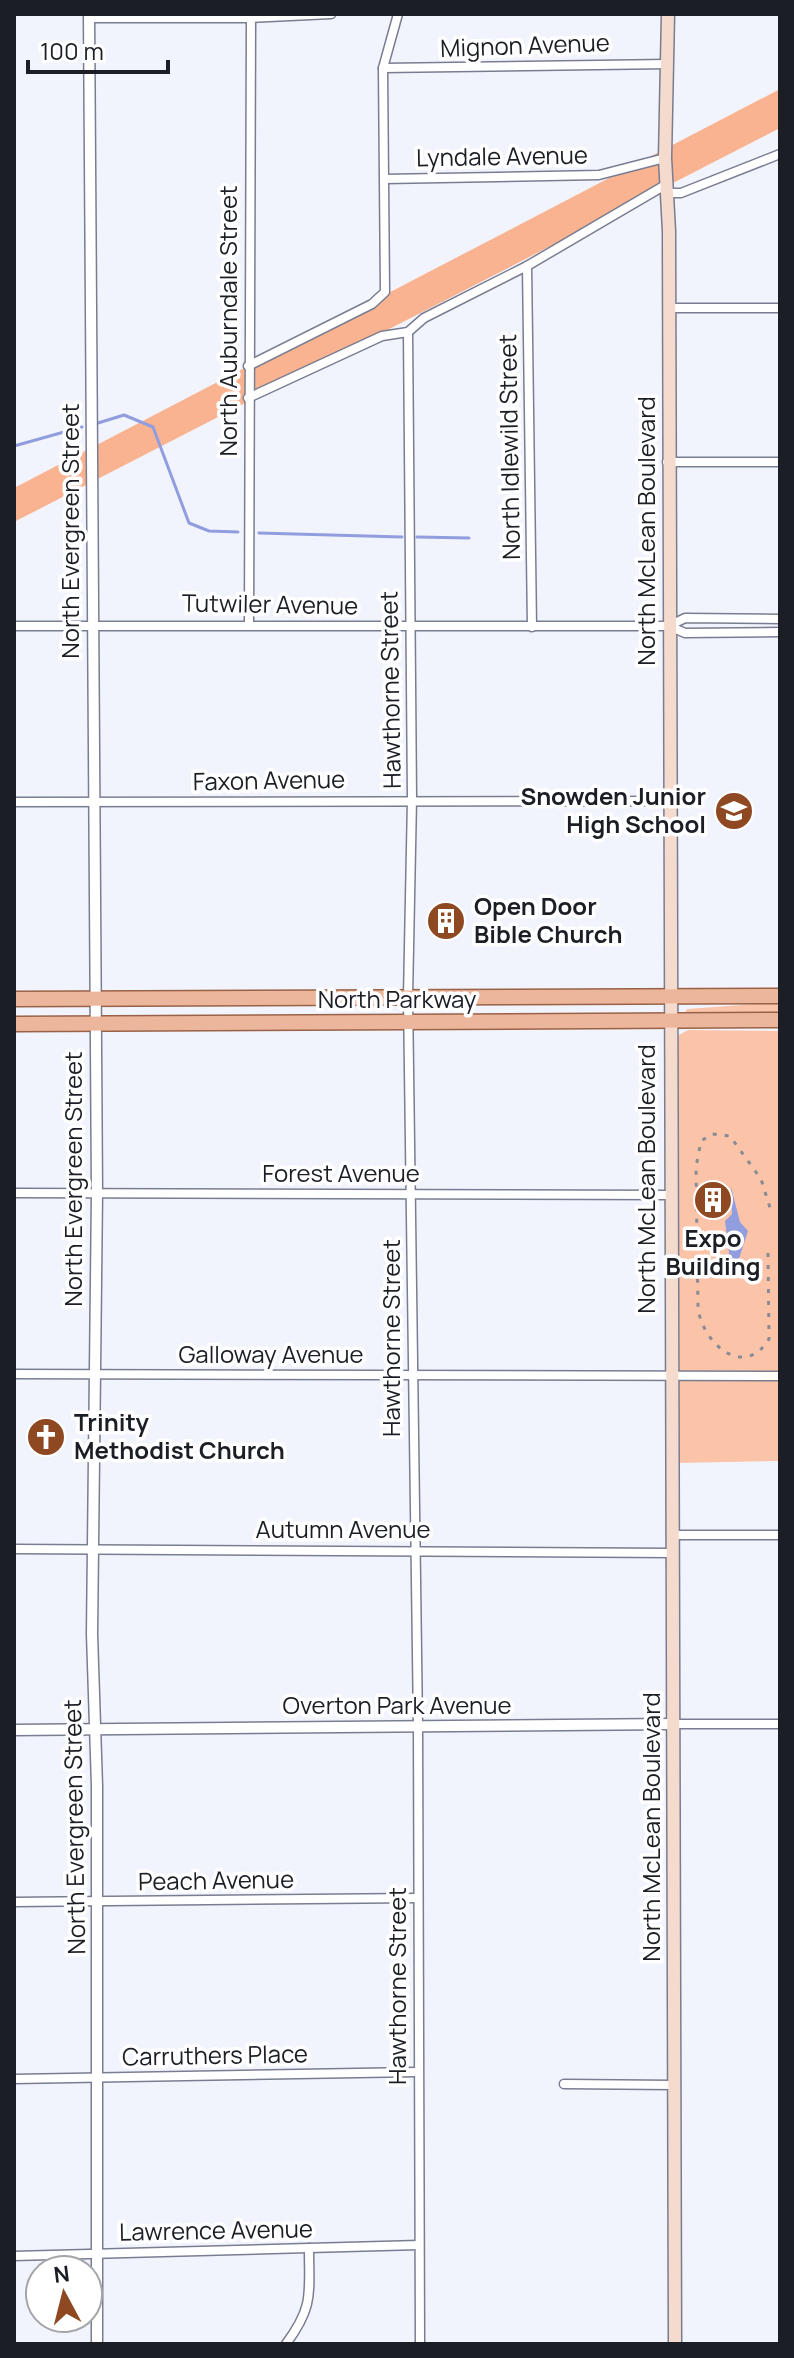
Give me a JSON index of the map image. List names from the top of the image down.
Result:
{
  "streets": {
    "main road": ["North McLean Boulevard", "North Parkway"],
    "street": [
      "Mignon Avenue",
      "Lyndale Avenue",
      "North Auburndale Street",
      "North Idlewild Street",
      "North Evergreen Street",
      "Tutwiler Avenue",
      "Hawthorne Street",
      "Faxon Avenue",
      "Forest Avenue",
      "Galloway Avenue",
      "Autumn Avenue",
      "Overton Park Avenue",
      "Peach Avenue",
      "Carruthers Place",
      "Lawrence Avenue"
    ]
  },
  "crossings": [
    ["Mignon Avenue", "North McLean Boulevard"],
    ["Lyndale Avenue", "North McLean Boulevard"],
    ["North Auburndale Street", "Tutwiler Avenue"],
    ["North Idlewild Street", "Tutwiler Avenue"],
    ["North Evergreen Street", "Tutwiler Avenue"],
    ["North Evergreen Street", "Faxon Avenue"],
    ["North Evergreen Street", "North Parkway"],
    ["North Evergreen Street", "Forest Avenue"],
    ["North Evergreen Street", "Galloway Avenue"],
    ["North Evergreen Street", "Autumn Avenue"],
    ["North Evergreen Street", "Overton Park Avenue"],
    ["North Evergreen Street", "Peach Avenue"],
    ["North Evergreen Street", "Carruthers Place"],
    ["North Evergreen Street", "Lawrence Avenue"],
    ["North McLean Boulevard", "Tutwiler Avenue"],
    ["North McLean Boulevard", "Faxon Avenue"],
    ["North McLean Boulevard", "North Parkway"],
    ["North McLean Boulevard", "Forest Avenue"],
    ["North McLean Boulevard", "Galloway Avenue"],
    ["North McLean Boulevard", "Autumn Avenue"],
    ["North McLean Boulevard", "Overton Park Avenue"],
    ["Tutwiler Avenue", "Hawthorne Street"],
    ["Hawthorne Street", "Faxon Avenue"],
    ["Hawthorne Street", "North Parkway"],
    ["Hawthorne Street", "Forest Avenue"],
    ["Hawthorne Street", "Galloway Avenue"],
    ["Hawthorne Street", "Autumn Avenue"],
    ["Hawthorne Street", "Overton Park Avenue"],
    ["Hawthorne Street", "Peach Avenue"],
    ["Hawthorne Street", "Carruthers Place"],
    ["Hawthorne Street", "Lawrence Avenue"]
  ],
  "places": {
    "school or university": ["Snowden Junior High School"],
    "building": ["Open Door Bible Church", "Expo Building"],
    "church": ["Trinity Methodist Church"]
  },
  "scale_bar": "100 m",
  "north": "top"
}
